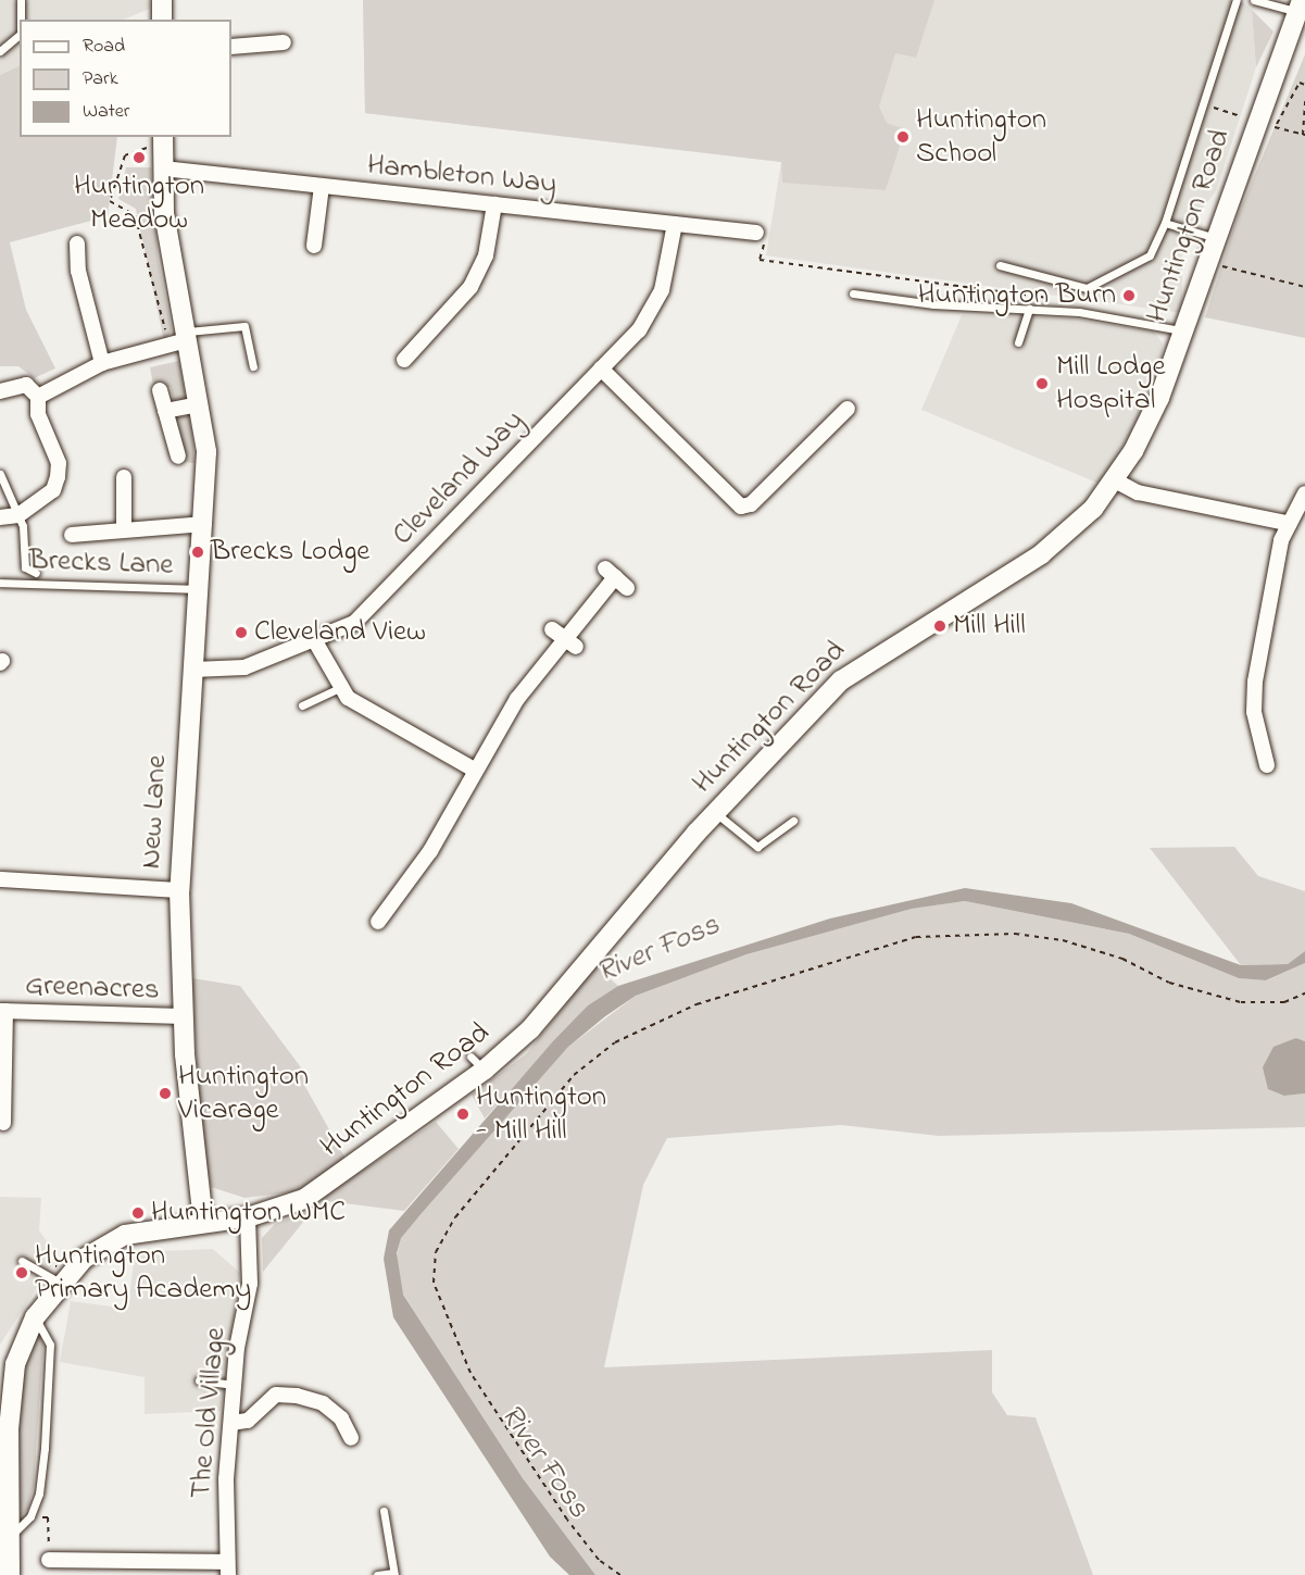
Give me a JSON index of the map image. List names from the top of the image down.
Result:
{
  "streets": {
    "street": [
      "Hambleton Way",
      "Huntington Road",
      "Cleveland Way",
      "New Lane",
      "Greenacres",
      "The Old Village"
    ],
    "lane": ["Brecks Lane"]
  },
  "crossings": [
    ["Hambleton Way", "Cleveland Way"],
    ["Hambleton Way", "New Lane"],
    ["Huntington Road", "New Lane"],
    ["Huntington Road", "The Old Village"],
    ["Cleveland Way", "New Lane"],
    ["Brecks Lane", "New Lane"],
    ["New Lane", "Greenacres"]
  ],
  "water": ["River Foss"],
  "places": [
    "Huntington School",
    "Huntington Meadow",
    "Huntington Burn",
    "Mill Lodge Hospital",
    "Brecks Lodge",
    "Mill Hill",
    "Cleveland View",
    "Huntington Vicarage",
    "Huntington - Mill Hill",
    "Huntington WMC",
    "Huntington Primary Academy"
  ],
  "legend": ["Road", "Park", "Water"]
}
